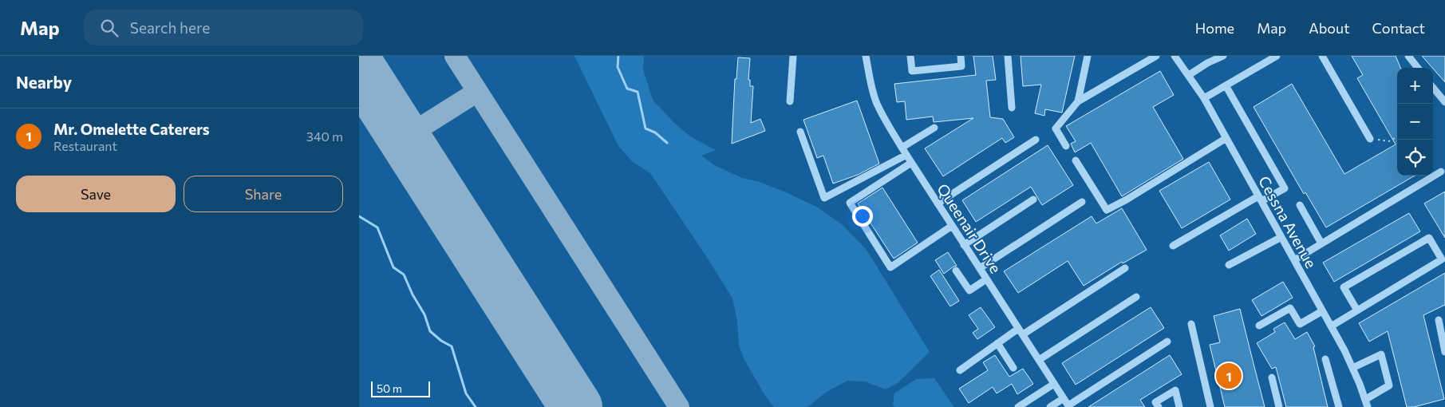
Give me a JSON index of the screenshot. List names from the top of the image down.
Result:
{
  "streets": {
    "street": ["Cessna Avenue", "Queenair Drive"]
  },
  "scale_bar": "50 m",
  "page": {
    "header": "Map",
    "search": "Search here",
    "nav": [
      "Home",
      "Map",
      "About",
      "Contact"
    ],
    "heading": "Nearby",
    "map_buttons": ["+", "−"],
    "list": [
      {
        "mark": "1",
        "name": "Mr. Omelette Caterers",
        "note": "Restaurant",
        "value": "340 m"
      }
    ],
    "buttons": ["Save", "Share"],
    "pins": "1",
    "scale": "50 m"
  }
}
